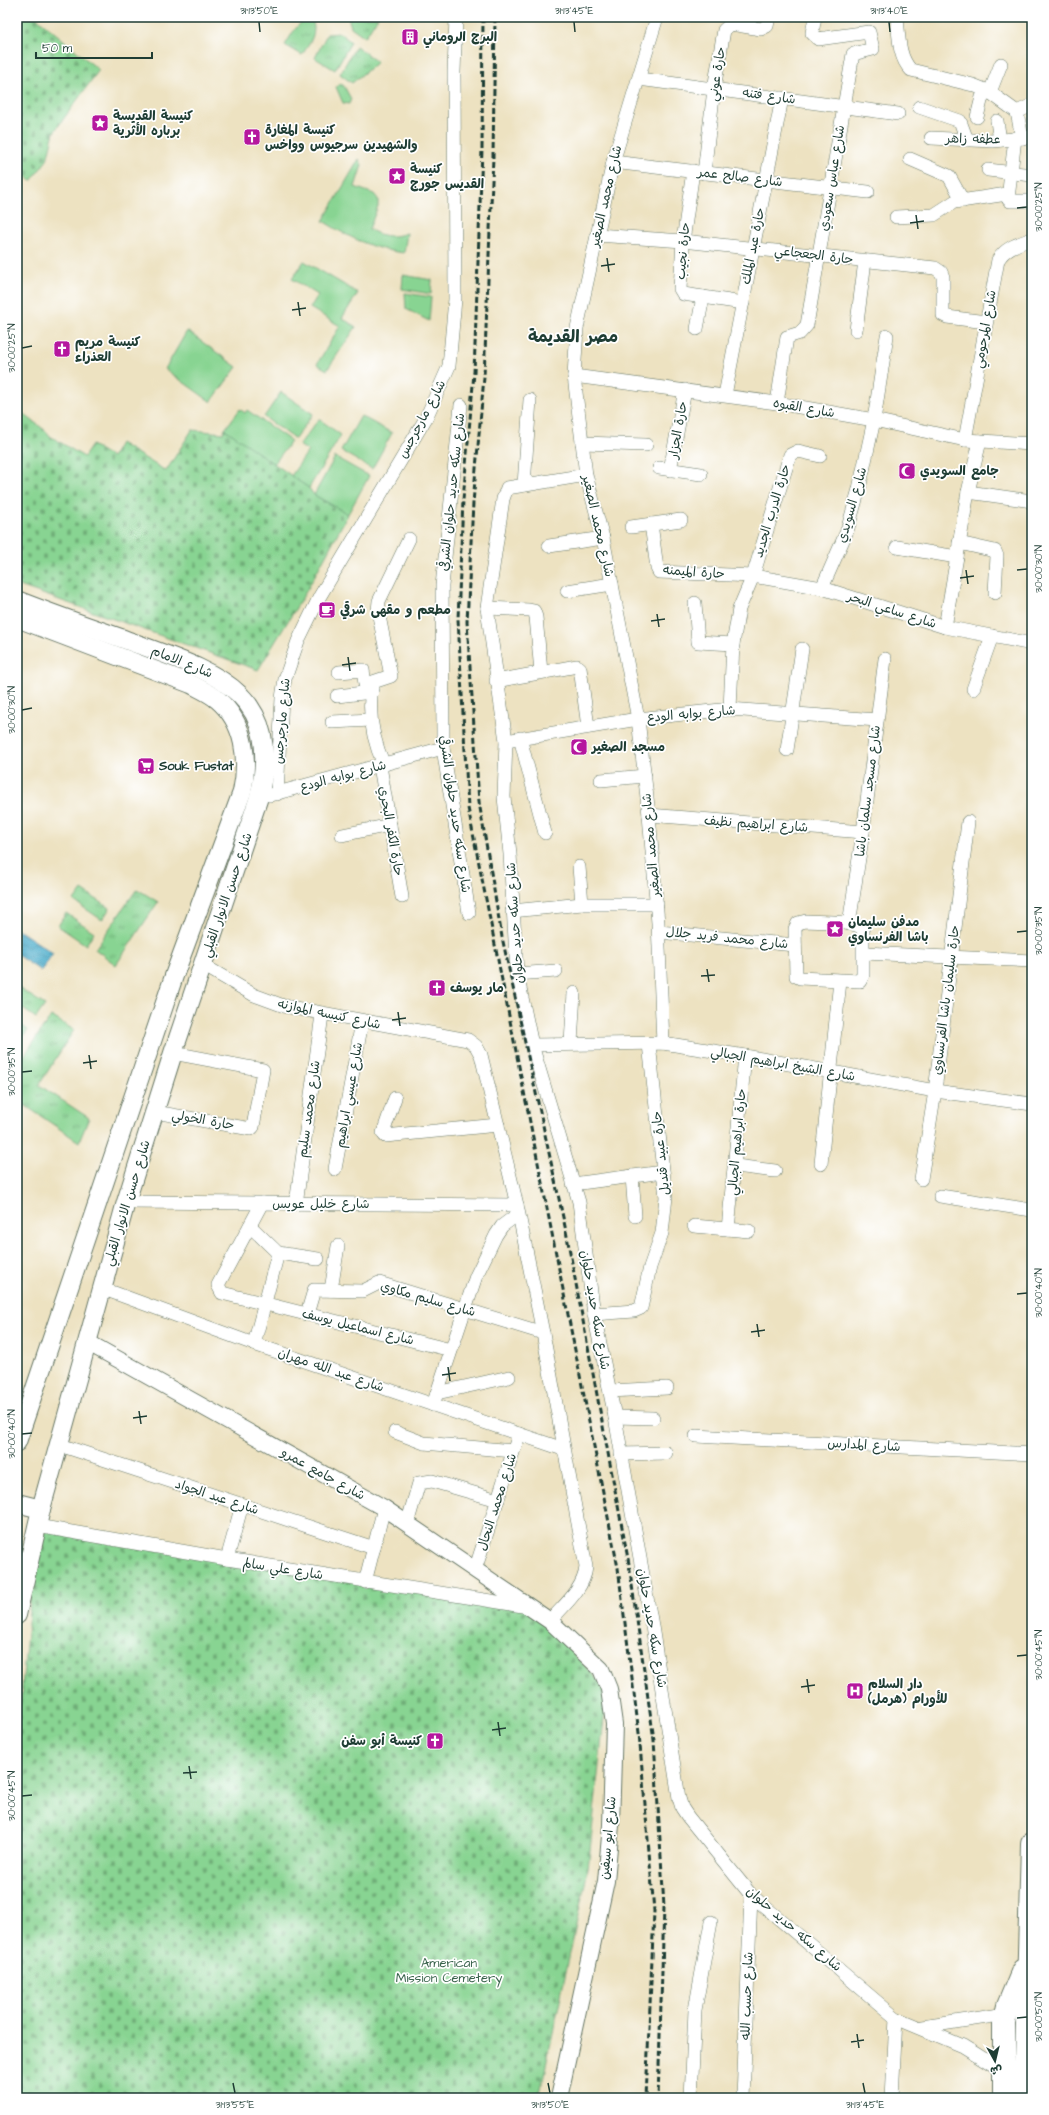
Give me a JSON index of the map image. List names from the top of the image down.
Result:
{
  "streets": {
    "main road": ["شارع الامام", "شارع حسن الانوار القبلي"],
    "street": [
      "حارة عوني",
      "شارع فتنه",
      "عطفه زاهر",
      "شارع صالح عمر",
      "شارع عباس سعودي",
      "شارع محمد الصغير",
      "حارة عبد الملك",
      "حارة نجيب",
      "حارة الجعجاعي",
      "شارع المرحومي",
      "شارع القبوه",
      "شارع مارجرجس",
      "حارة الجزار",
      "شارع سكه حديد حلوان الشرقي",
      "شارع السويدي",
      "حارة الدرب الجديد",
      "حارة الميمنه",
      "شارع ساعي البحر",
      "شارع بوابه الودع",
      "شارع مسجد سلمان باشا",
      "شارع ابراهيم نظيف",
      "حارة الكفر البحري",
      "شارع سكه حديد حلوان",
      "شارع محمد فريد جلال",
      "حارة سليمان باشا الفرنساوي",
      "شارع كنيسه الموازنه",
      "شارع الشيخ ابراهيم الجبالي",
      "شارع عيسي ابراهيم",
      "شارع محمد سليم",
      "حارة الخولي",
      "حارة ابراهيم الجبالي",
      "حارة عبيد قنديل",
      "شارع خليل عويس",
      "شارع سليم مكاوي",
      "شارع اسماعيل يوسف",
      "شارع عبد الله مهران",
      "شارع المدارس",
      "شارع جامع عمرو",
      "شارع عبد الجواد",
      "شارع محمد النحال",
      "شارع علي سالم",
      "شارع ابو سيفين",
      "شارع حسب الله"
    ]
  },
  "crossings": [
    ["حارة عوني", "شارع فتنه"],
    ["حارة عوني", "شارع صالح عمر"],
    ["حارة عوني", "حارة نجيب"],
    ["شارع فتنه", "شارع عباس سعودي"],
    ["شارع فتنه", "شارع محمد الصغير"],
    ["شارع فتنه", "حارة عبد الملك"],
    ["شارع صالح عمر", "شارع عباس سعودي"],
    ["شارع صالح عمر", "شارع محمد الصغير"],
    ["شارع صالح عمر", "حارة عبد الملك"],
    ["شارع صالح عمر", "حارة نجيب"],
    ["شارع عباس سعودي", "حارة الجعجاعي"],
    ["شارع عباس سعودي", "شارع القبوه"],
    ["شارع محمد الصغير", "حارة الجعجاعي"],
    ["شارع محمد الصغير", "شارع القبوه"],
    ["شارع محمد الصغير", "شارع بوابه الودع"],
    ["شارع محمد الصغير", "شارع ابراهيم نظيف"],
    ["شارع محمد الصغير", "شارع محمد فريد جلال"],
    ["شارع محمد الصغير", "شارع الشيخ ابراهيم الجبالي"],
    ["حارة عبد الملك", "حارة نجيب"],
    ["حارة عبد الملك", "حارة الجعجاعي"],
    ["حارة عبد الملك", "شارع القبوه"],
    ["حارة نجيب", "حارة الجعجاعي"],
    ["حارة الجعجاعي", "شارع المرحومي"],
    ["شارع المرحومي", "شارع القبوه"],
    ["شارع القبوه", "حارة الجزار"],
    ["شارع القبوه", "شارع السويدي"],
    ["شارع مارجرجس", "شارع بوابه الودع"],
    ["شارع سكه حديد حلوان الشرقي", "شارع بوابه الودع"],
    ["شارع السويدي", "شارع ساعي البحر"],
    ["حارة الدرب الجديد", "حارة الميمنه"],
    ["حارة الدرب الجديد", "شارع ساعي البحر"],
    ["حارة الدرب الجديد", "شارع بوابه الودع"],
    ["حارة الميمنه", "شارع ساعي البحر"],
    ["شارع الامام", "شارع بوابه الودع"],
    ["شارع الامام", "شارع حسن الانوار القبلي"],
    ["شارع بوابه الودع", "شارع مسجد سلمان باشا"],
    ["شارع بوابه الودع", "حارة الكفر البحري"],
    ["شارع بوابه الودع", "شارع حسن الانوار القبلي"],
    ["شارع بوابه الودع", "شارع سكه حديد حلوان"],
    ["شارع مسجد سلمان باشا", "شارع ابراهيم نظيف"],
    ["شارع مسجد سلمان باشا", "شارع محمد فريد جلال"],
    ["شارع حسن الانوار القبلي", "شارع كنيسه الموازنه"],
    ["شارع حسن الانوار القبلي", "حارة الخولي"],
    ["شارع حسن الانوار القبلي", "شارع خليل عويس"],
    ["شارع حسن الانوار القبلي", "شارع عبد الله مهران"],
    ["شارع حسن الانوار القبلي", "شارع جامع عمرو"],
    ["شارع حسن الانوار القبلي", "شارع عبد الجواد"],
    ["شارع حسن الانوار القبلي", "شارع علي سالم"],
    ["شارع سكه حديد حلوان", "شارع الشيخ ابراهيم الجبالي"],
    ["شارع سكه حديد حلوان", "حارة عبيد قنديل"],
    ["شارع سكه حديد حلوان", "شارع حسب الله"],
    ["حارة سليمان باشا الفرنساوي", "شارع الشيخ ابراهيم الجبالي"],
    ["شارع كنيسه الموازنه", "شارع عيسي ابراهيم"],
    ["شارع كنيسه الموازنه", "شارع محمد سليم"],
    ["شارع الشيخ ابراهيم الجبالي", "حارة ابراهيم الجبالي"],
    ["شارع الشيخ ابراهيم الجبالي", "حارة عبيد قنديل"],
    ["شارع محمد سليم", "شارع خليل عويس"],
    ["شارع سليم مكاوي", "شارع اسماعيل يوسف"],
    ["شارع عبد الله مهران", "شارع محمد النحال"],
    ["شارع جامع عمرو", "شارع محمد النحال"],
    ["شارع جامع عمرو", "شارع علي سالم"],
    ["شارع جامع عمرو", "شارع ابو سيفين"]
  ],
  "districts": ["مصر القديمة"],
  "parks": ["American Mission Cemetery"],
  "places": {
    "building": ["البرج الروماني"],
    "place": ["كنيسة القديسة برباره الأثرية", "كنيسة القديس جورج", "مدفن سليمان باشا الفرنساوي"],
    "church": [
      "كنيسة المغارة والشهيدين سرجيوس وواخس",
      "كنيسة مريم العذراء",
      "مار يوسف",
      "كنيسة أبو سفن"
    ],
    "mosque": ["جامع السويدي", "مسجد الصغير"],
    "cafe": ["مطعم و مقهى شرقي"],
    "supermarket": ["Souk Fustat"],
    "hospital": ["دار السلام للأورام (هرمل)"]
  },
  "scale_bar": "50 m",
  "north": "bottom",
  "coordinates": [
    "31°13'50\"E",
    "31°13'45\"E",
    "31°13'40\"E",
    "30°00'25\"N",
    "30°00'30\"N",
    "30°00'35\"N",
    "30°00'40\"N",
    "30°00'45\"N",
    "30°00'50\"N",
    "31°13'55\"E"
  ]
}
